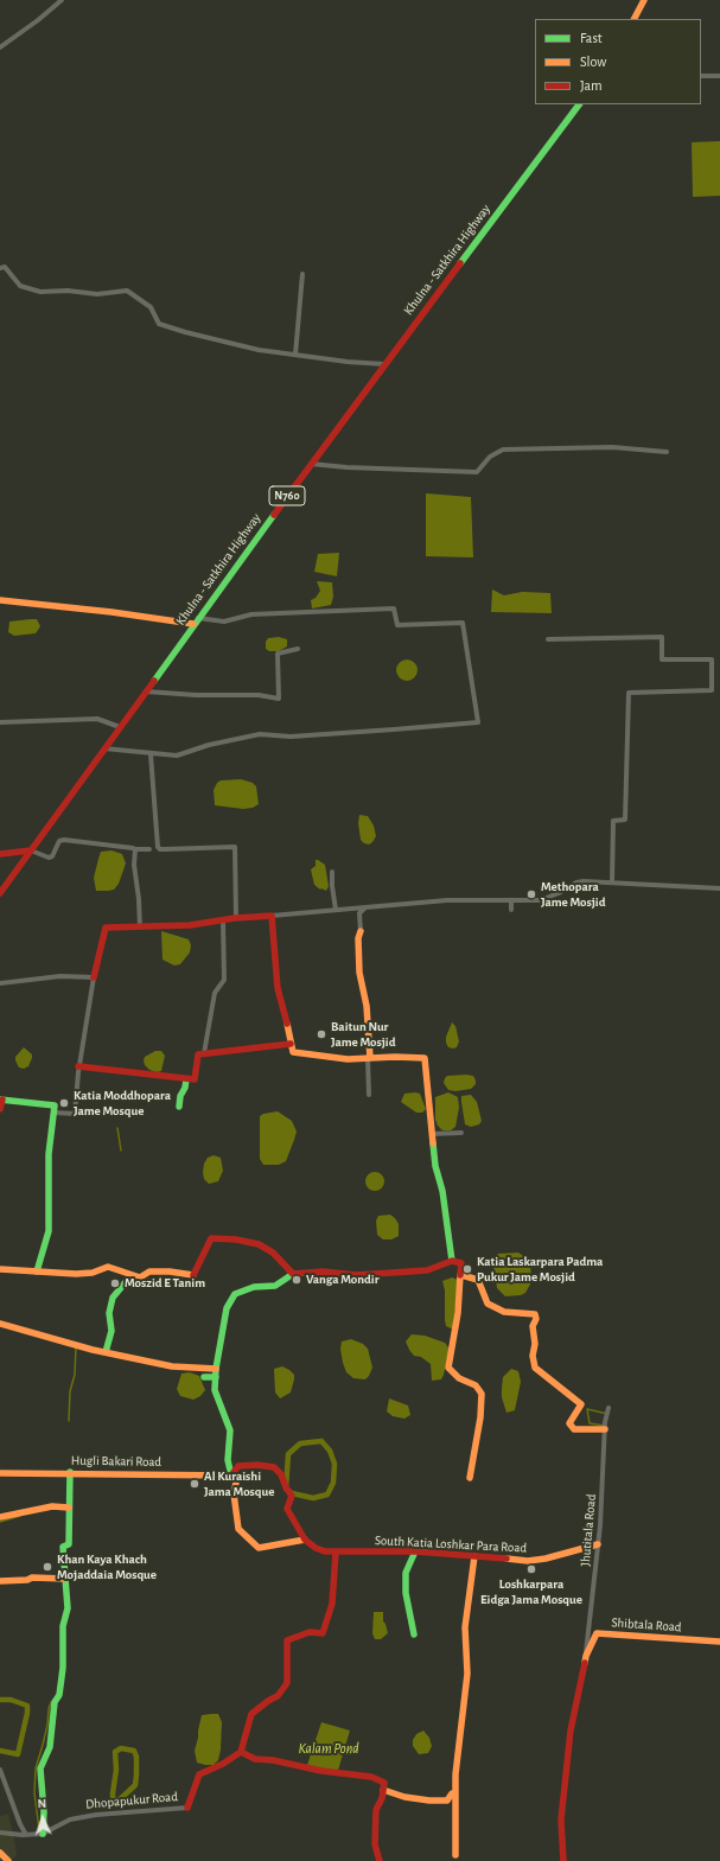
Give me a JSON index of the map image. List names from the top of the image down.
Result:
{
  "streets": {
    "main road": [
      "Khulna - Satkhira Highway",
      "N760",
      "Hugli Bakari Road",
      "South Katia Loshkar Para Road",
      "Shibtala Road",
      "Dhopapukur Road"
    ],
    "street": ["Jhutitala Road"]
  },
  "crossings": [
    ["Jhutitala Road", "South Katia Loshkar Para Road"],
    ["Jhutitala Road", "Shibtala Road"]
  ],
  "water": ["Kalam Pond"],
  "places": [
    "Methopara Jame Mosjid",
    "Baitun Nur Jame Mosjid",
    "Katia Moddhopara Jame Mosque",
    "Katia Laskarpara Padma Pukur Jame Mosjid",
    "Vanga Mondir",
    "Moszid E Tanim",
    "Al Kuraishi Jama Mosque",
    "Khan Kaya Khach Mojaddaia Mosque",
    "Loshkarpara Eidga Jama Mosque"
  ],
  "legend": ["Fast", "Slow", "Jam"],
  "north": "top"
}
